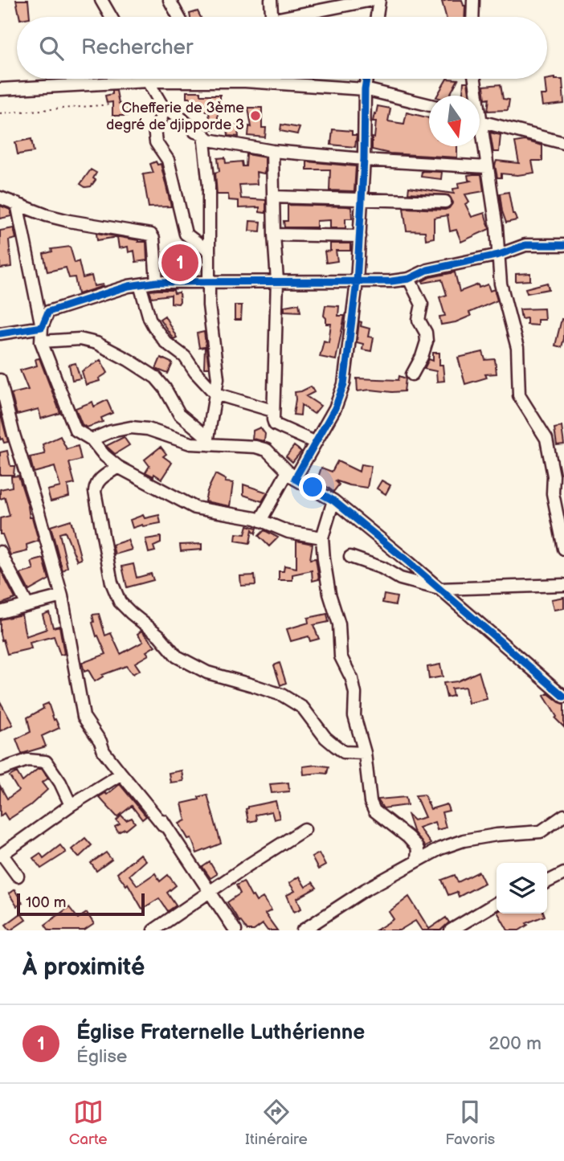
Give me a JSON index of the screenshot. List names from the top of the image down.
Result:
{
  "places": ["Chefferie de 3ème degré de djipporde 3"],
  "scale_bar": "100 m",
  "north": "bottom",
  "page": {
    "search": "Rechercher",
    "pins": "1",
    "scale": "100 m",
    "heading": "À proximité",
    "list": [
      {
        "mark": "1",
        "name": "Église Fraternelle Luthérienne",
        "note": "Église",
        "value": "200 m"
      }
    ],
    "nav": ["Carte", "Itinéraire", "Favoris"]
  }
}
